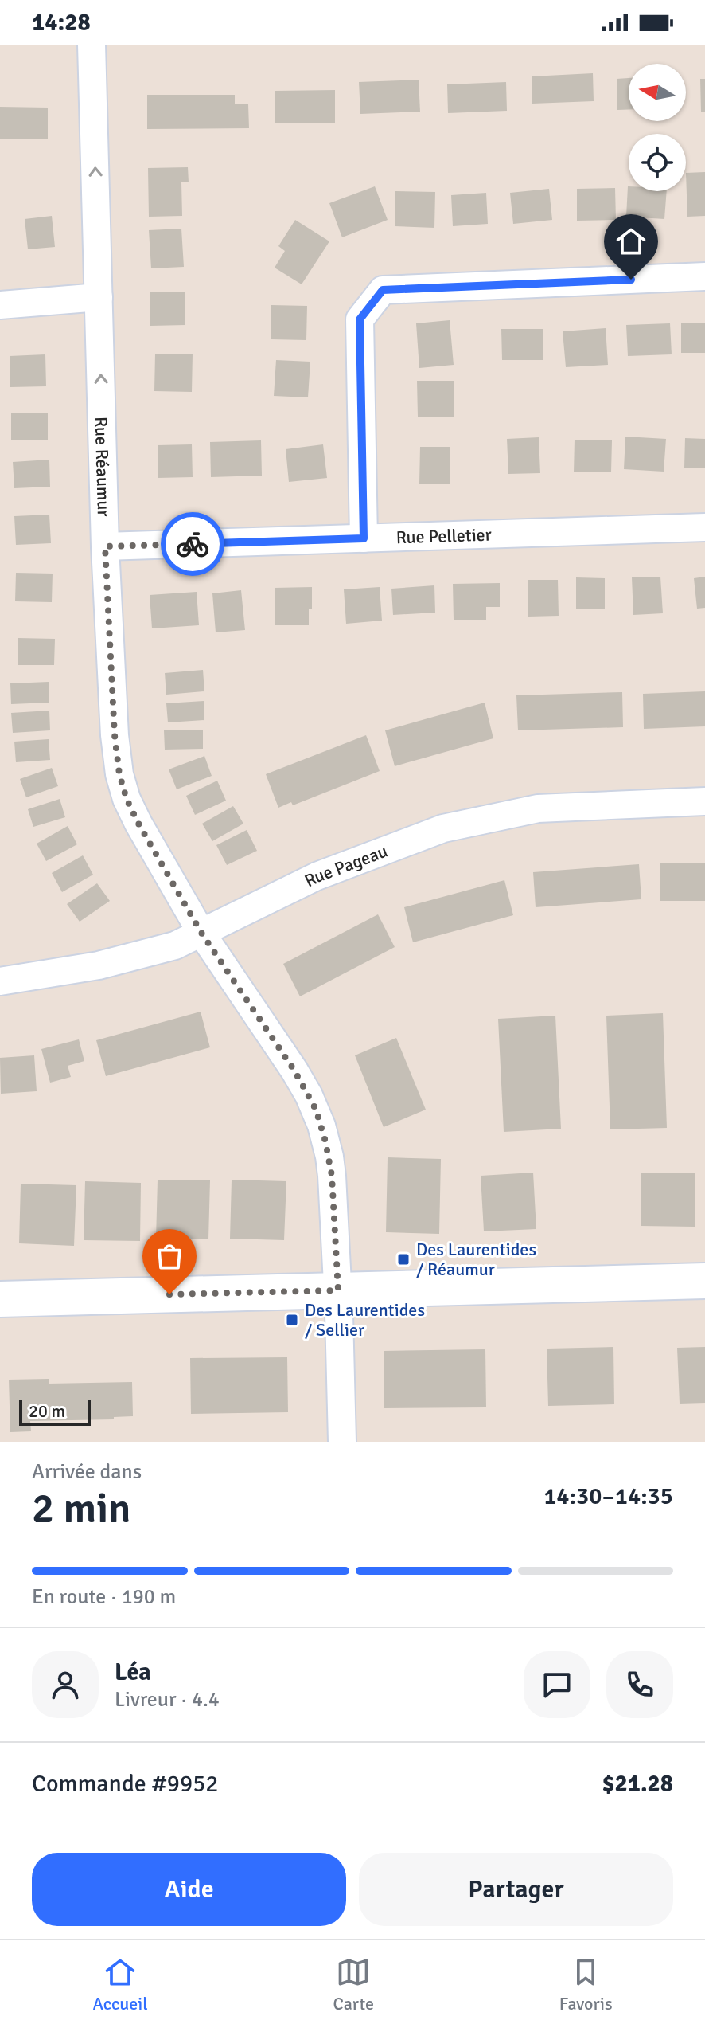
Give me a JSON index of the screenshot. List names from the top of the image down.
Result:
{
  "streets": {
    "street": ["Rue Réaumur", "Rue Pelletier", "Rue Pageau"]
  },
  "crossings": [
    ["Rue Réaumur", "Rue Pelletier"],
    ["Rue Réaumur", "Rue Pageau"]
  ],
  "places": {
    "transit": ["Des Laurentides / Réaumur", "Des Laurentides / Sellier"]
  },
  "scale_bar": "20 m",
  "north": "left",
  "page": {
    "status": "14:28",
    "scale": "20 m",
    "heading": ["2 min", "Arrivée dans", "14:30–14:35"],
    "panel": [
      "Léa",
      "Livreur · 4.4",
      "Commande #9952",
      "$21.28"
    ],
    "bar": "En route · 190 m",
    "buttons": ["Aide", "Partager"],
    "tabs": ["Accueil", "Carte", "Favoris"]
  }
}
